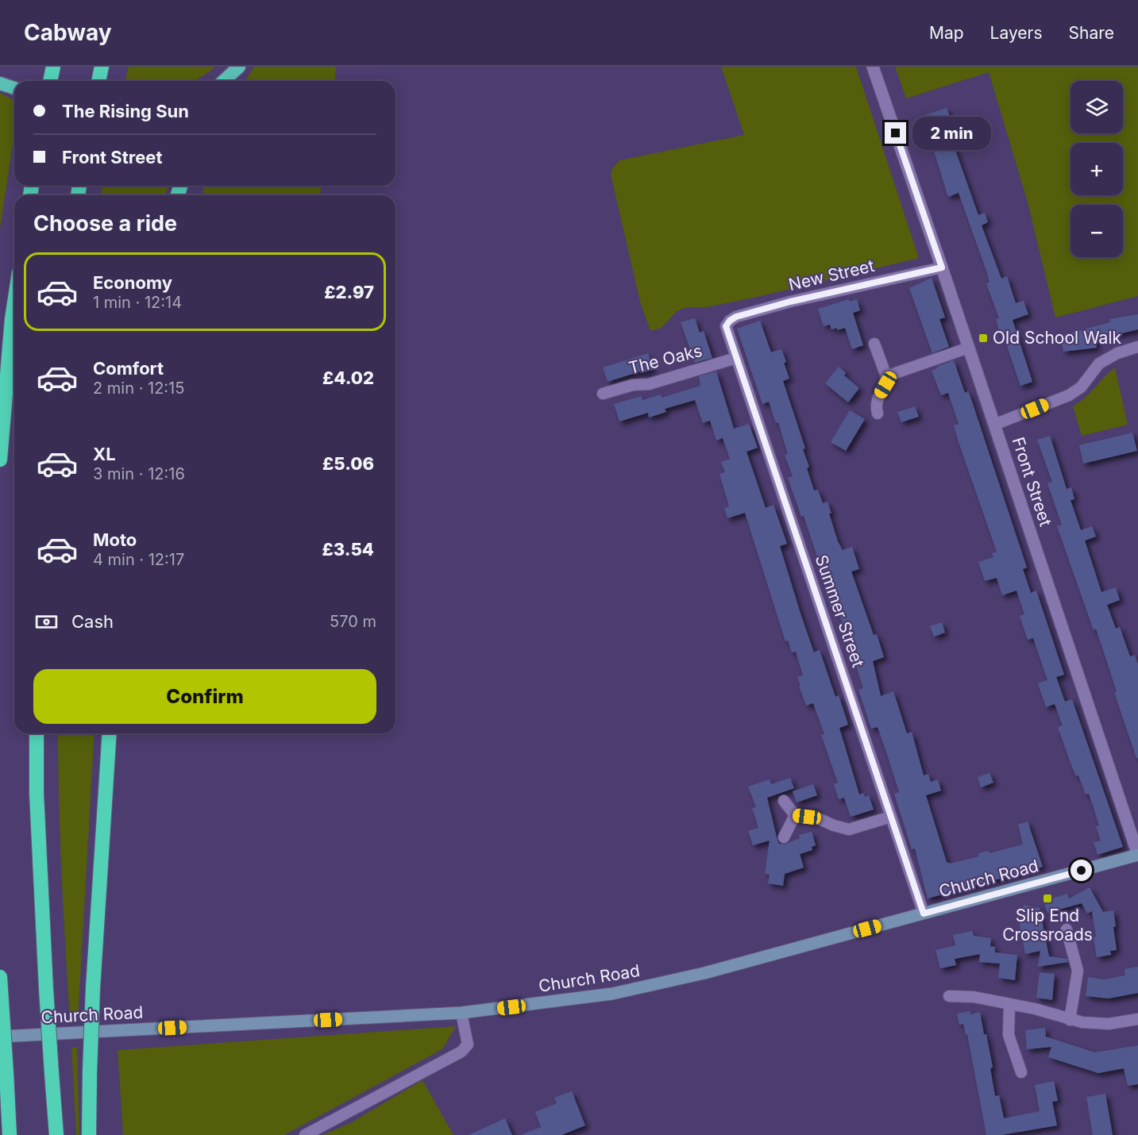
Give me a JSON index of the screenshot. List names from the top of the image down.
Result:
{
  "streets": {
    "main road": ["Church Road"],
    "street": [
      "New Street",
      "The Oaks",
      "Front Street",
      "Summer Street"
    ]
  },
  "crossings": [
    ["New Street", "Front Street"],
    ["New Street", "Summer Street"],
    ["The Oaks", "Summer Street"],
    ["Front Street", "Church Road"],
    ["Summer Street", "Church Road"]
  ],
  "places": {
    "transit": ["Old School Walk", "Slip End Crossroads"]
  },
  "page": {
    "header": "Cabway",
    "nav": ["Map", "Layers", "Share"],
    "map_buttons": ["+", "−"],
    "banner": ["The Rising Sun", "Front Street"],
    "bubble": "2 min",
    "heading": "Choose a ride",
    "list": [
      {
        "name": "Economy",
        "note": "1 min · 12:14",
        "value": "£2.97"
      },
      {
        "name": "Comfort",
        "note": "2 min · 12:15",
        "value": "£4.02"
      },
      {
        "name": "XL",
        "note": "3 min · 12:16",
        "value": "£5.06"
      },
      {
        "name": "Moto",
        "note": "4 min · 12:17",
        "value": "£3.54"
      }
    ],
    "pay": ["Cash", "570 m"],
    "buttons": "Confirm"
  }
}
